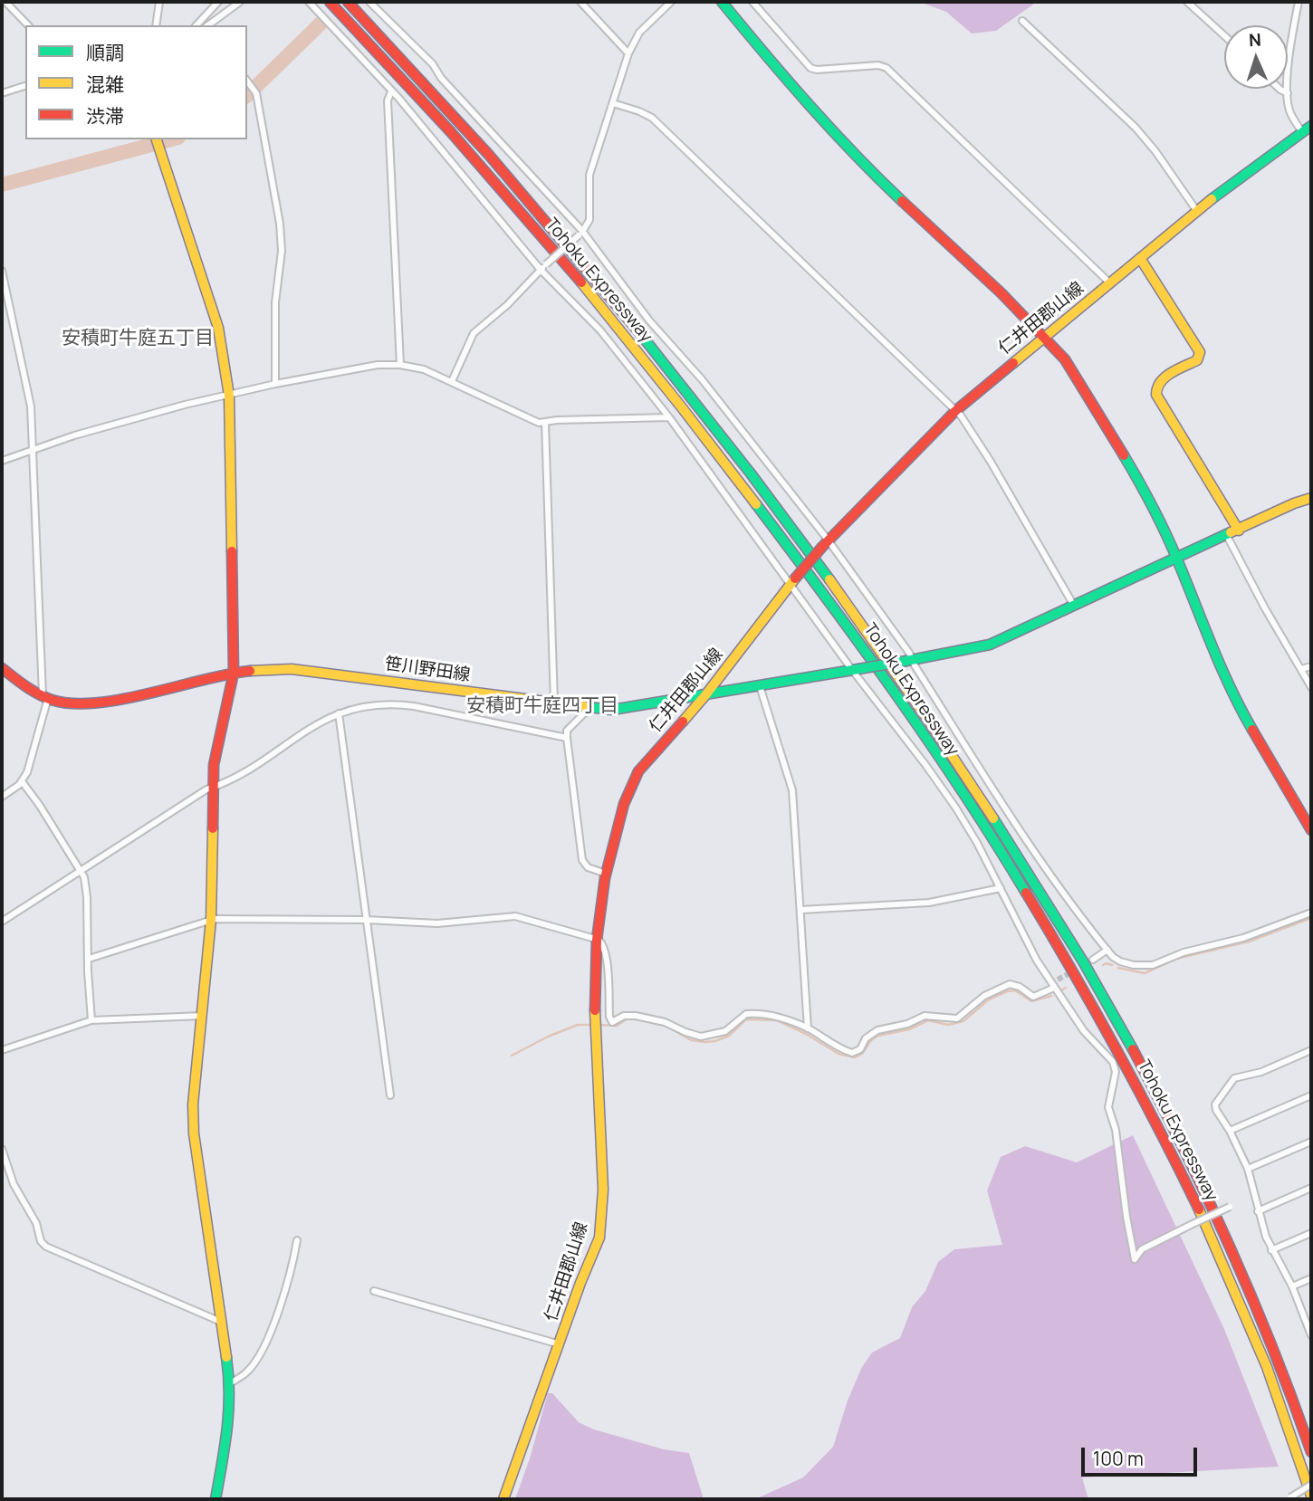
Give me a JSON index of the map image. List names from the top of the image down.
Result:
{
  "streets": {
    "main road": ["Tohoku Expressway", "仁井田郡山線", "笹川野田線"]
  },
  "crossings": [
    ["仁井田郡山線", "笹川野田線"]
  ],
  "districts": ["安積町牛庭五丁目", "安積町牛庭四丁目"],
  "legend": ["順調", "混雑", "渋滞"],
  "scale_bar": "100 m",
  "north": "top"
}
